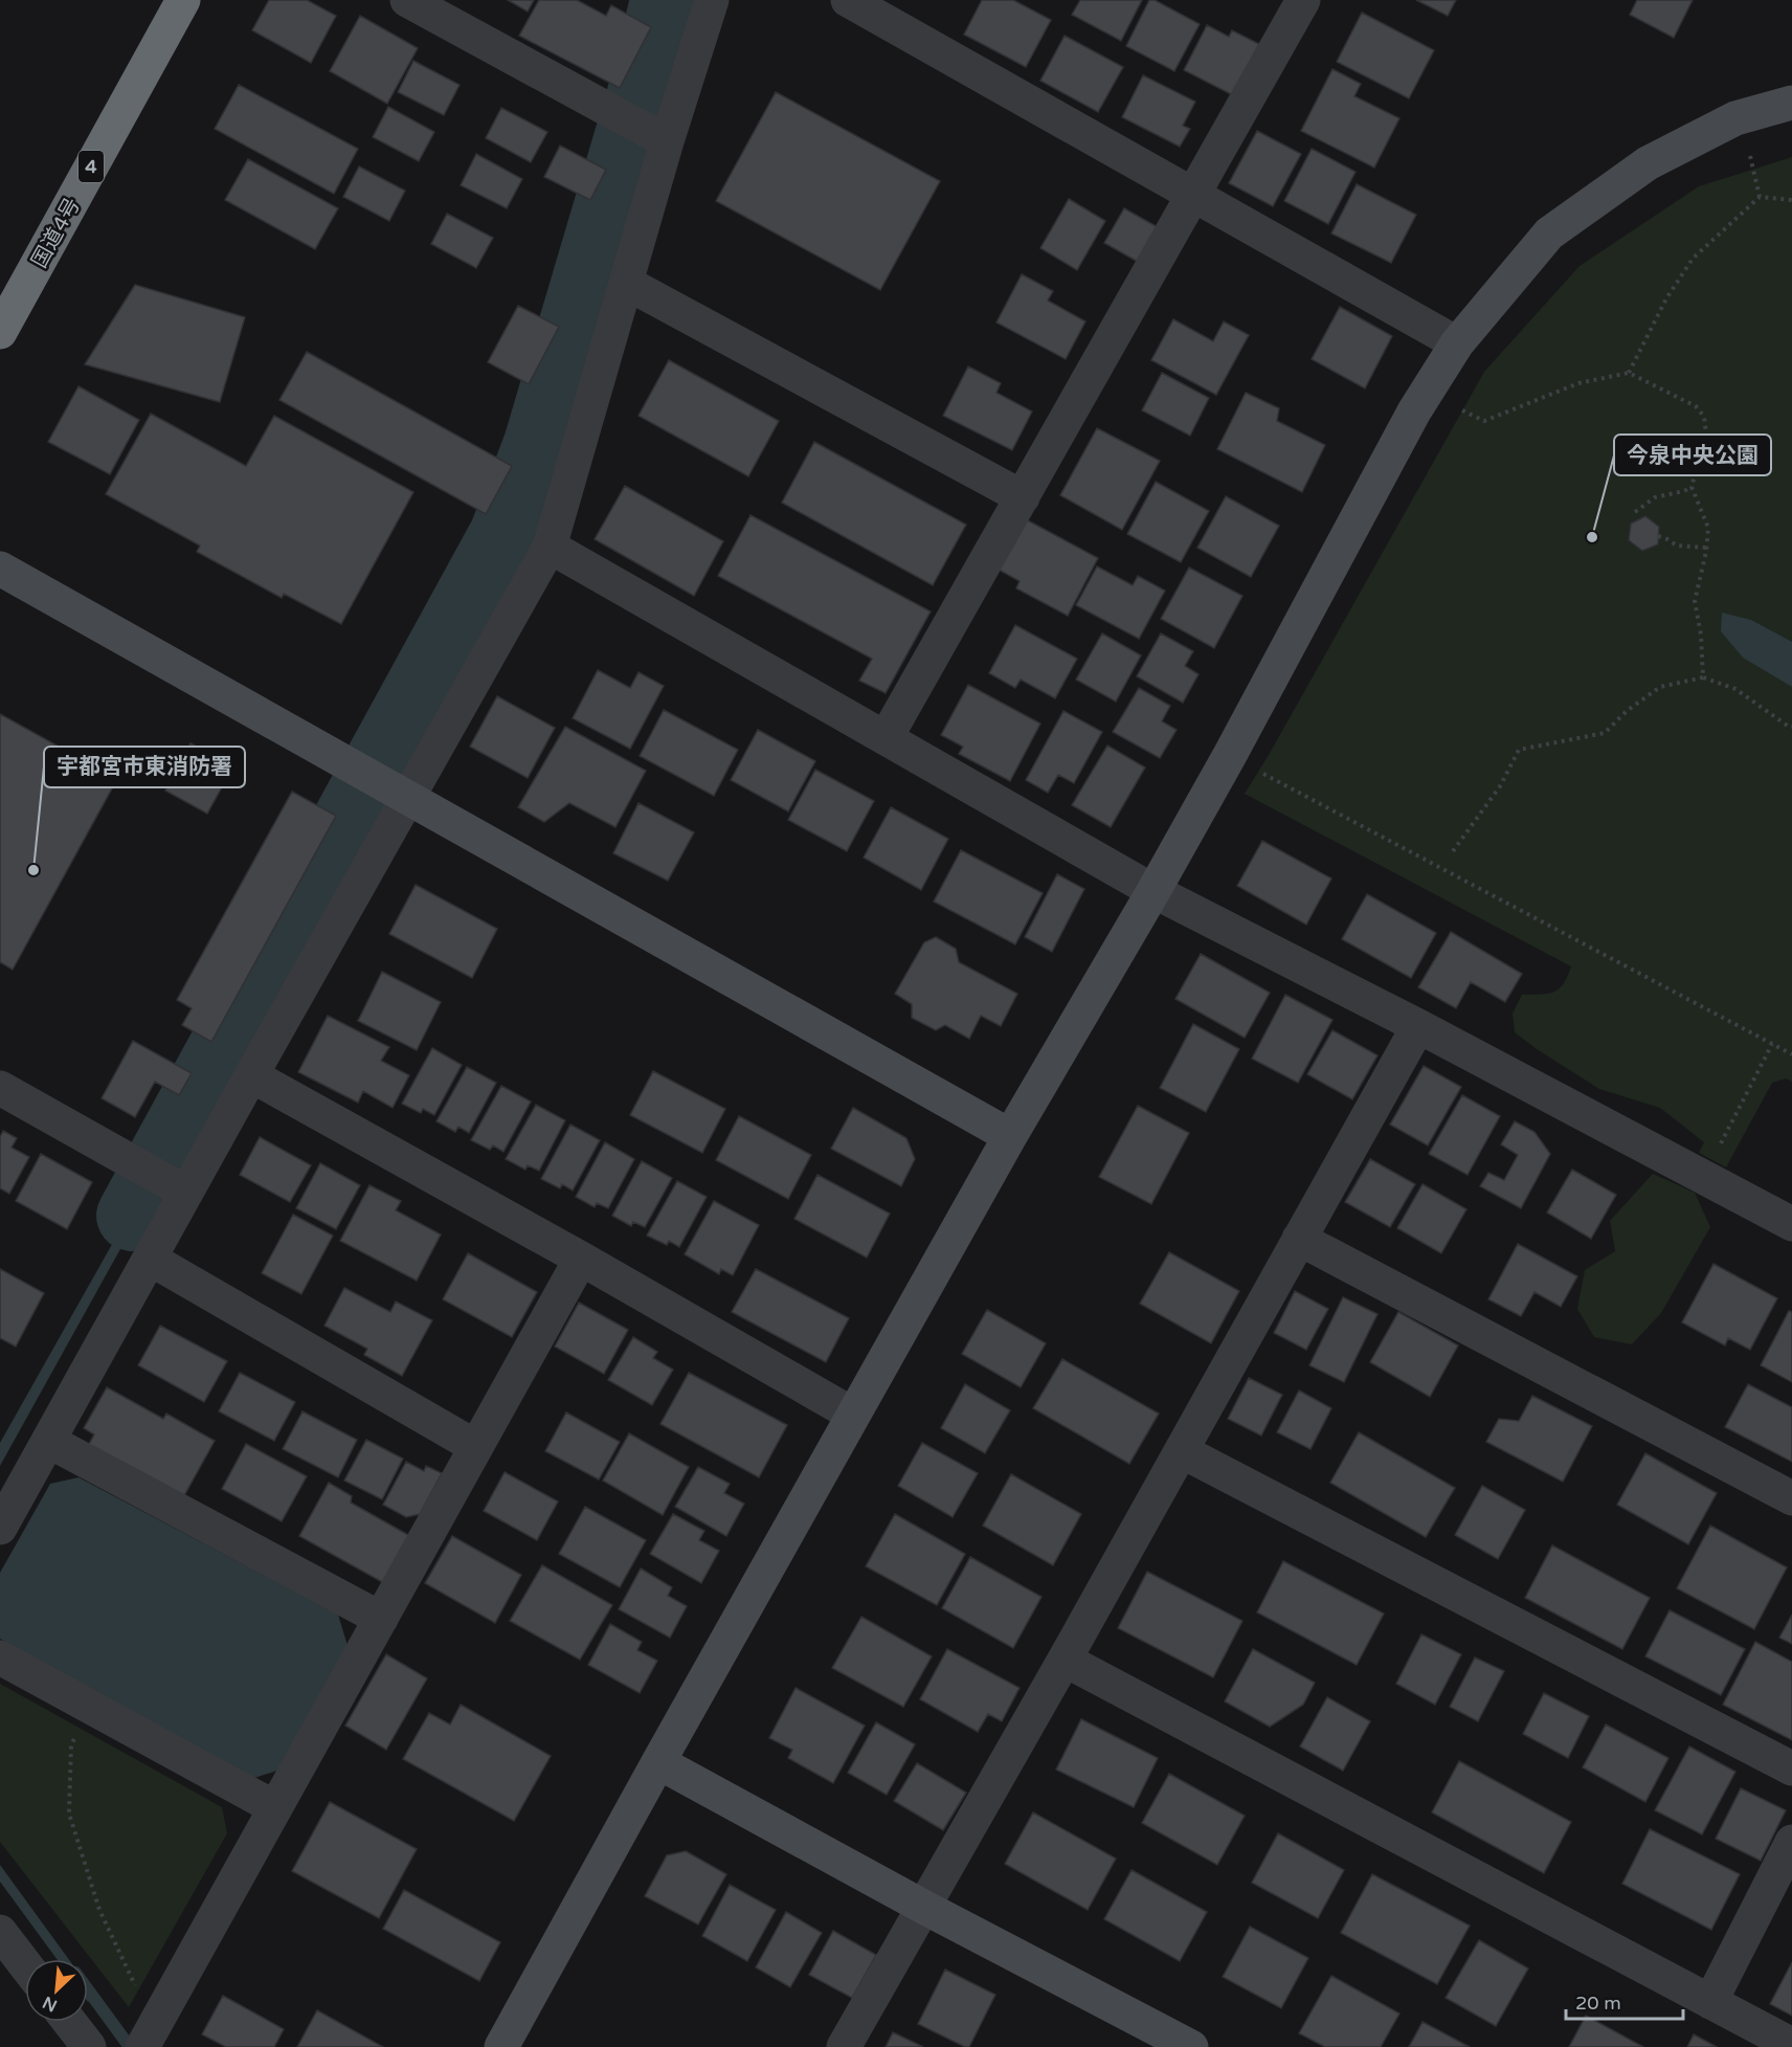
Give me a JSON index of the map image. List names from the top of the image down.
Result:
{
  "streets": {
    "highway": ["4", "国道4号"]
  },
  "places": ["今泉中央公園", "宇都宮市東消防署"],
  "scale_bar": "20 m",
  "north": "bottom left"
}
